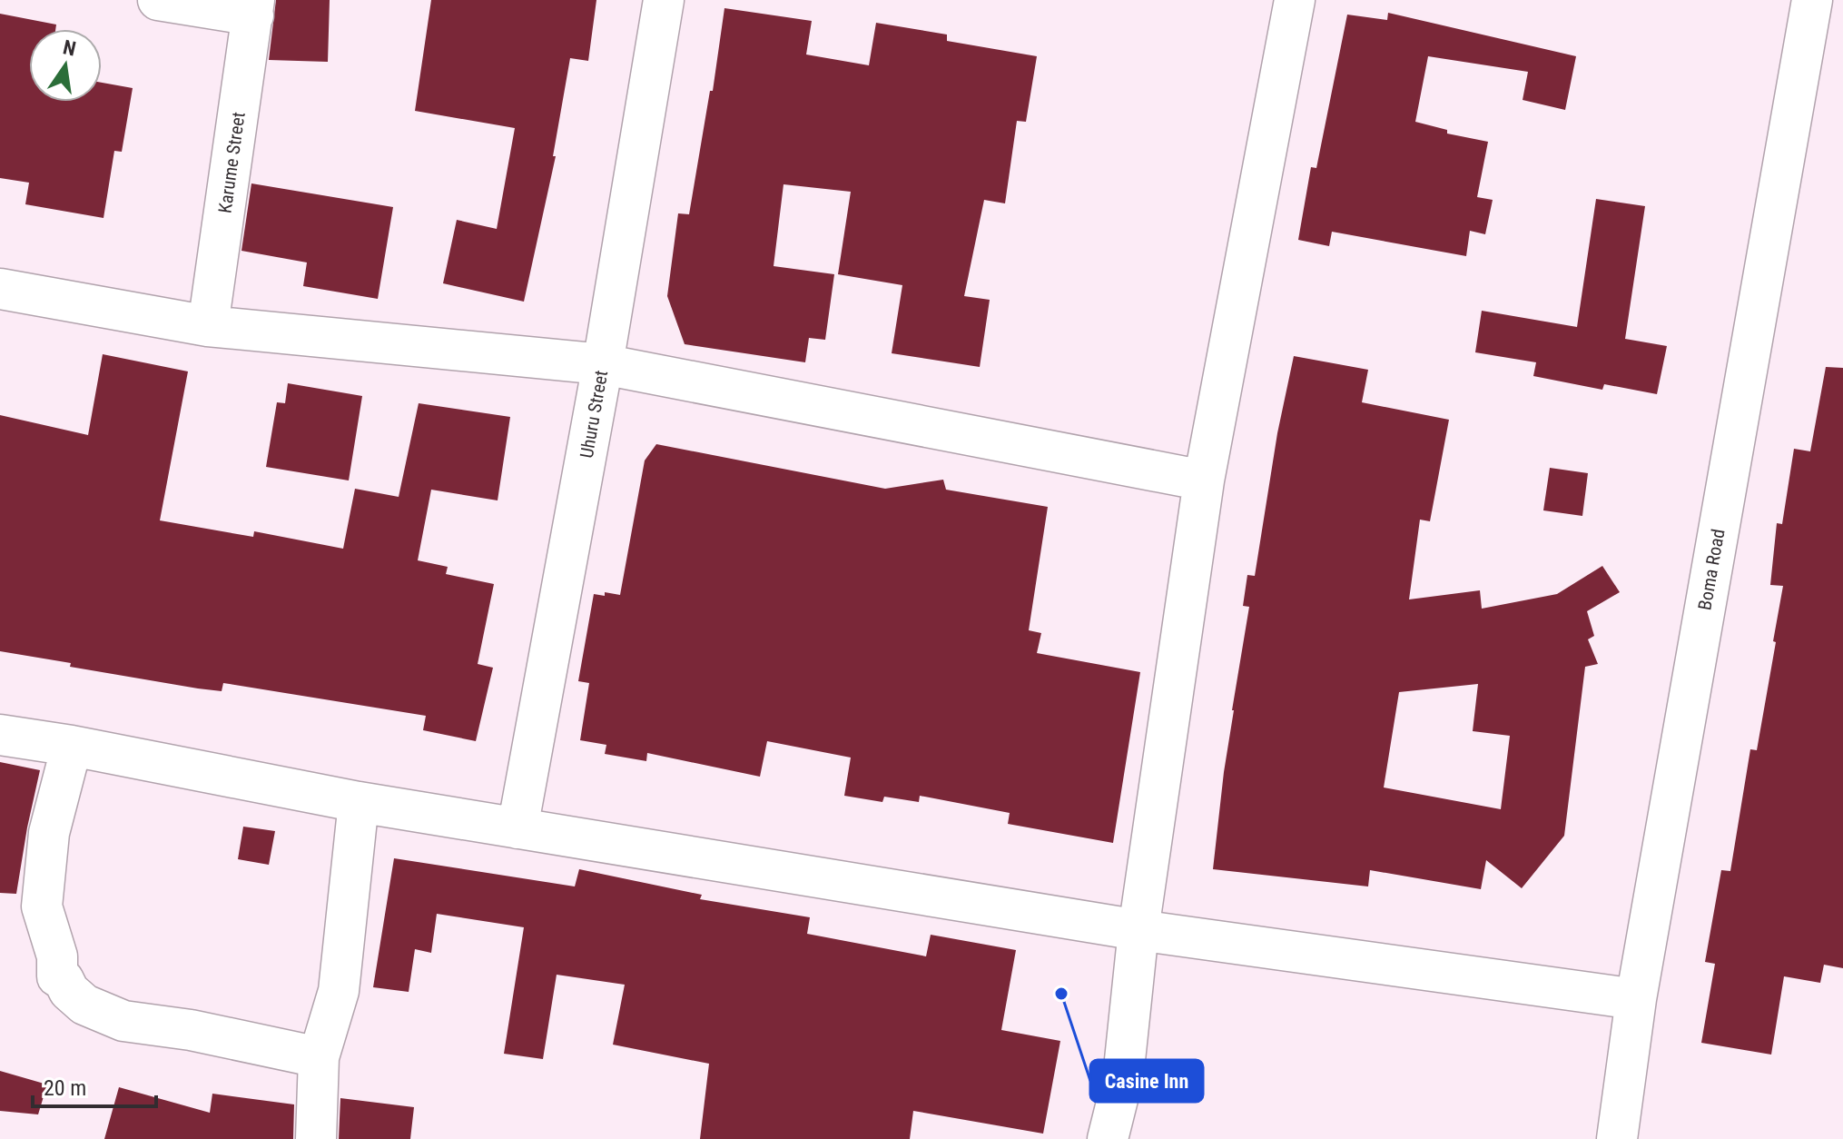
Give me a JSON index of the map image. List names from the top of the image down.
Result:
{
  "streets": {
    "street": ["Karume Street", "Uhuru Street", "Boma Road"]
  },
  "places": ["Casine Inn"],
  "scale_bar": "20 m",
  "north": "top"
}
